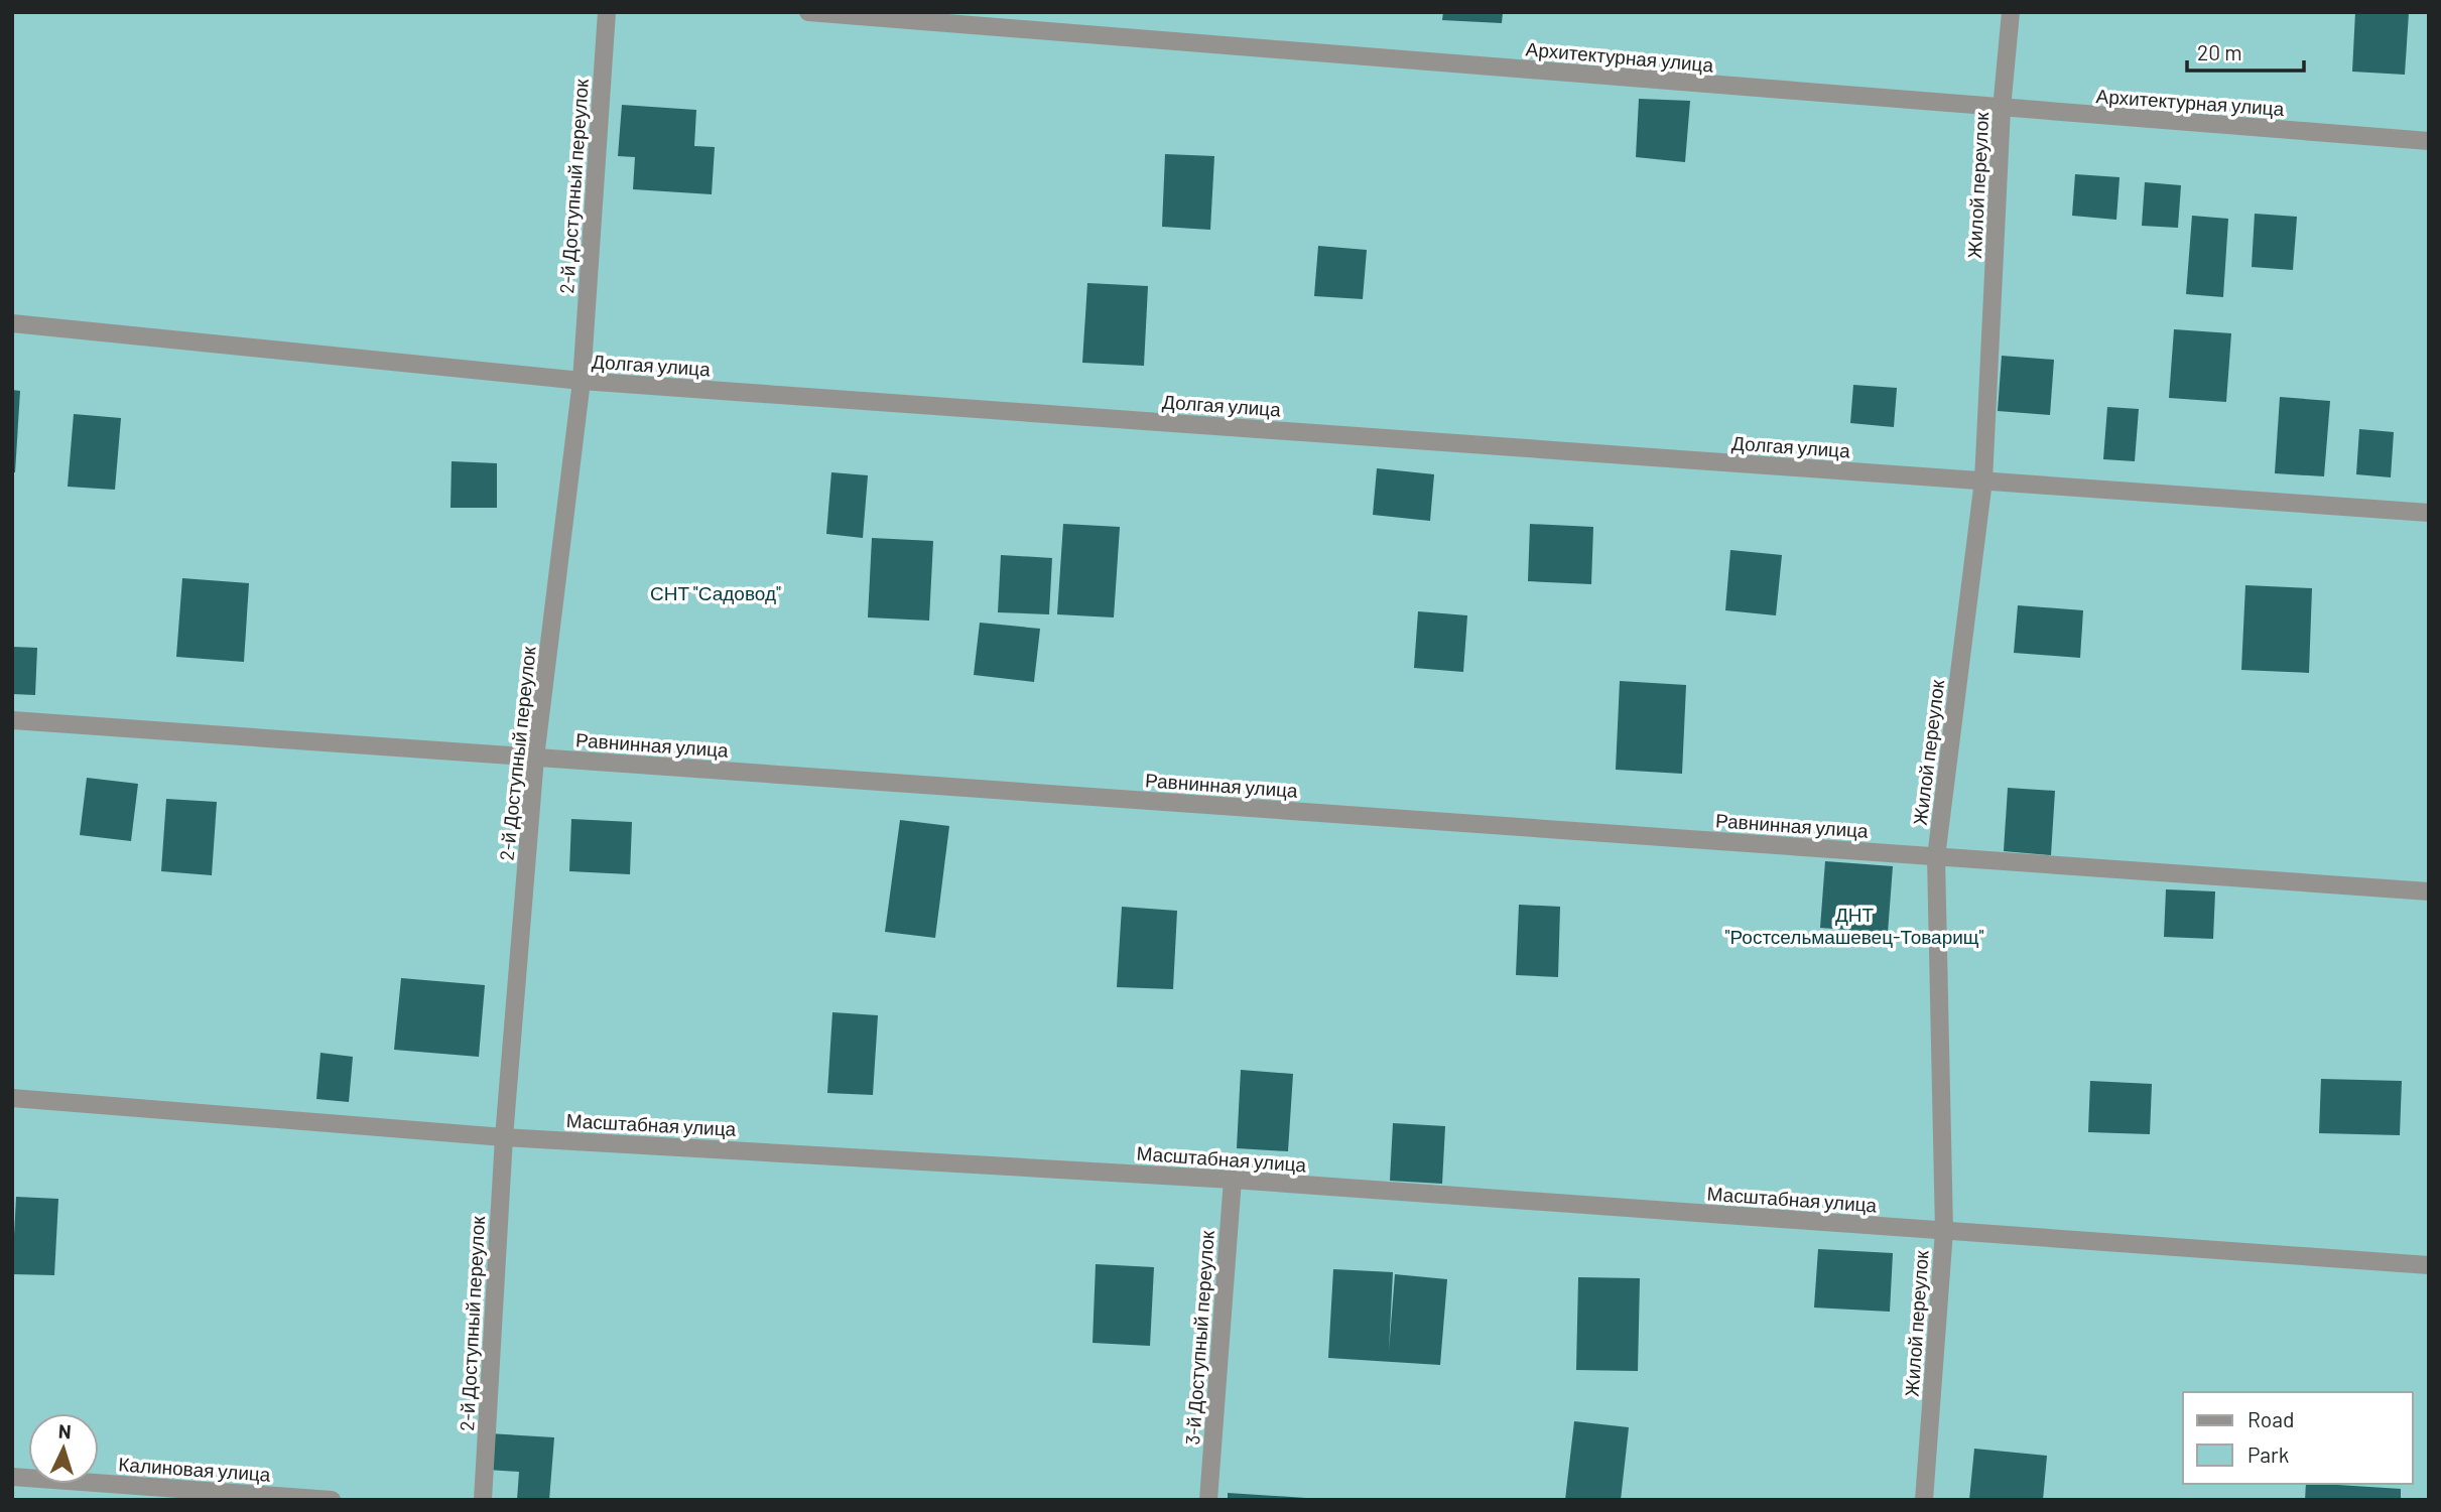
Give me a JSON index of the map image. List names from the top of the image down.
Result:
{
  "streets": {
    "lane": [
      "Архитектурная улица",
      "Жилой переулок",
      "2-й Доступный переулок",
      "Долгая улица",
      "Равнинная улица",
      "Масштабная улица",
      "3-й Доступный переулок",
      "Калиновая улица"
    ]
  },
  "crossings": [
    ["Архитектурная улица", "Жилой переулок"],
    ["Жилой переулок", "Долгая улица"],
    ["Жилой переулок", "Равнинная улица"],
    ["Жилой переулок", "Масштабная улица"],
    ["2-й Доступный переулок", "Долгая улица"],
    ["2-й Доступный переулок", "Равнинная улица"],
    ["2-й Доступный переулок", "Масштабная улица"],
    ["Масштабная улица", "3-й Доступный переулок"]
  ],
  "parks": ["СНТ \"Садовод\"", "ДНТ \"Ростсельмашевец-Товарищ\""],
  "legend": ["Road", "Park"],
  "scale_bar": "20 m",
  "north": "top"
}
